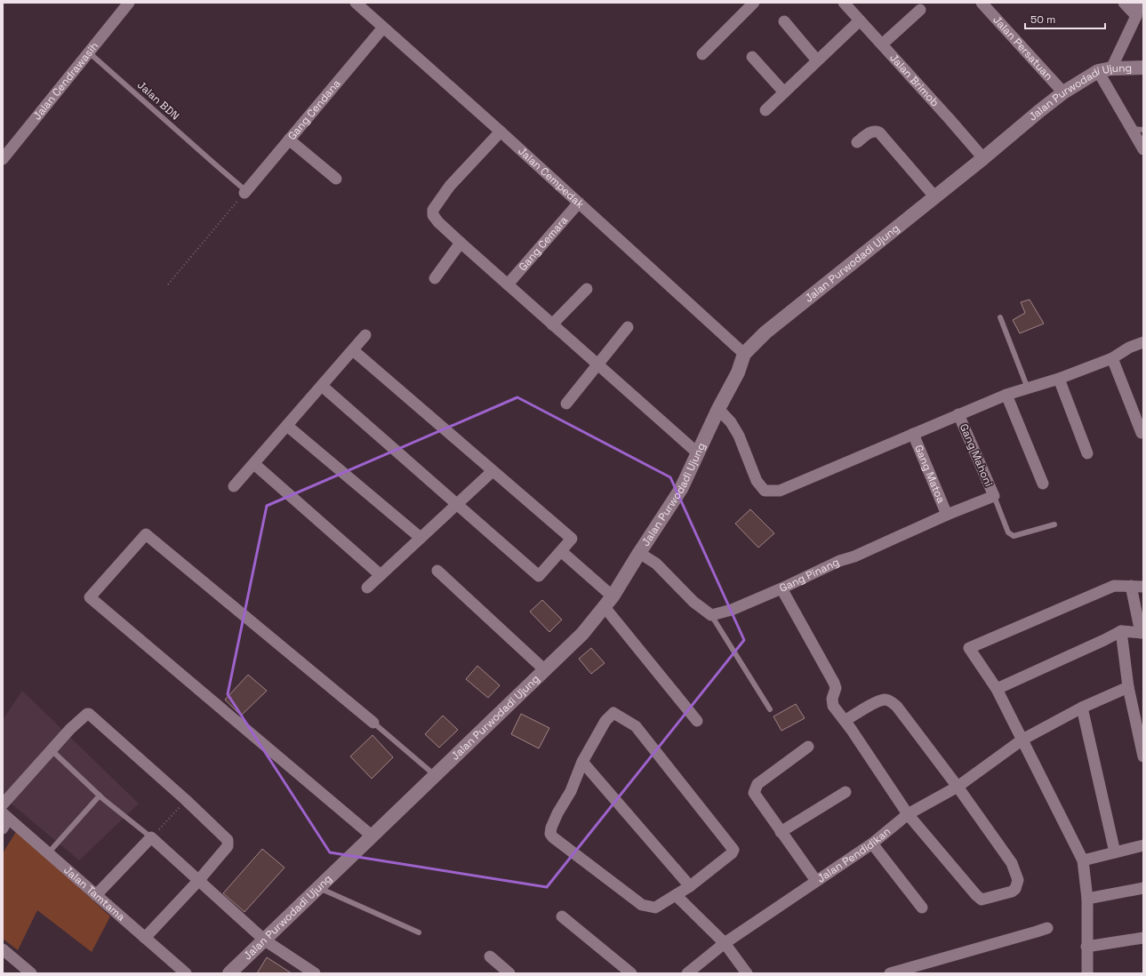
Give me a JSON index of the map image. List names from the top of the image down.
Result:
{
  "streets": {
    "street": [
      "Jalan Persatuan",
      "Jalan Brimob",
      "Jalan Cendrawasih",
      "Jalan Purwodadi Ujung",
      "Gang Cendana",
      "Jalan Cempedak",
      "Gang Cemara",
      "Gang Mahoni",
      "Gang Matoa",
      "Gang Pinang",
      "Jalan Pendidikan",
      "Jalan Tamtama"
    ],
    "lane": ["Jalan BDN"]
  },
  "crossings": [
    ["Jalan Persatuan", "Jalan Purwodadi Ujung"],
    ["Jalan Brimob", "Jalan Purwodadi Ujung"],
    ["Jalan Cendrawasih", "Jalan BDN"],
    ["Jalan Purwodadi Ujung", "Jalan Cempedak"],
    ["Jalan BDN", "Gang Cendana"],
    ["Gang Cendana", "Jalan Cempedak"],
    ["Jalan Cempedak", "Gang Cemara"],
    ["Gang Mahoni", "Gang Pinang"],
    ["Gang Matoa", "Gang Pinang"]
  ],
  "scale_bar": "50 m"
}
